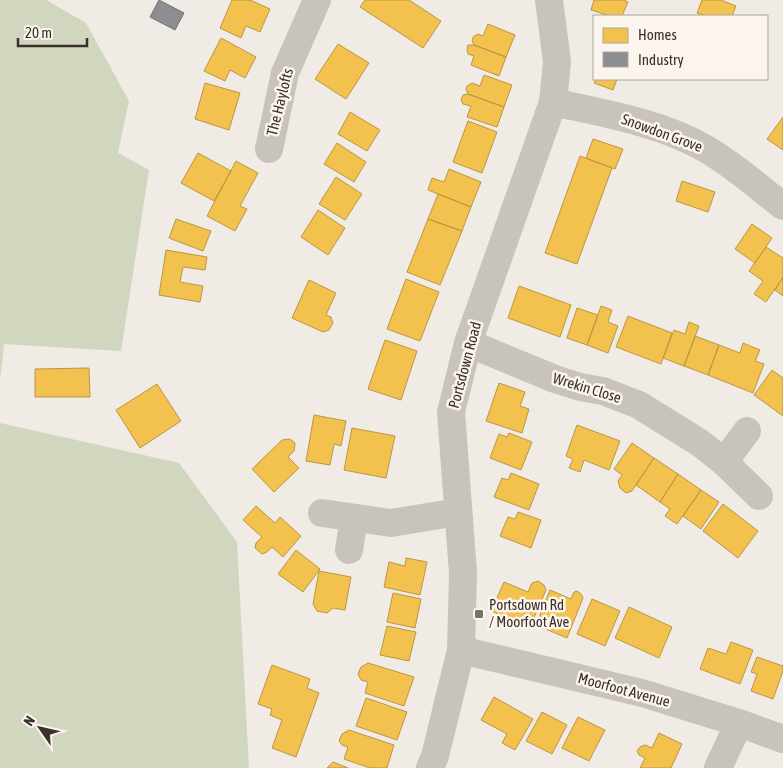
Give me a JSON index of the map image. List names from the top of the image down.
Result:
{
  "streets": {
    "street": [
      "The Haylofts",
      "Snowdon Grove",
      "Portsdown Road",
      "Wrekin Close",
      "Moorfoot Avenue"
    ]
  },
  "crossings": [
    ["Snowdon Grove", "Portsdown Road"],
    ["Portsdown Road", "Wrekin Close"],
    ["Portsdown Road", "Moorfoot Avenue"]
  ],
  "places": {
    "transit": ["Portsdown Rd / Moorfoot Ave"]
  },
  "legend": ["Homes", "Industry"],
  "scale_bar": "20 m",
  "north": "top left"
}
